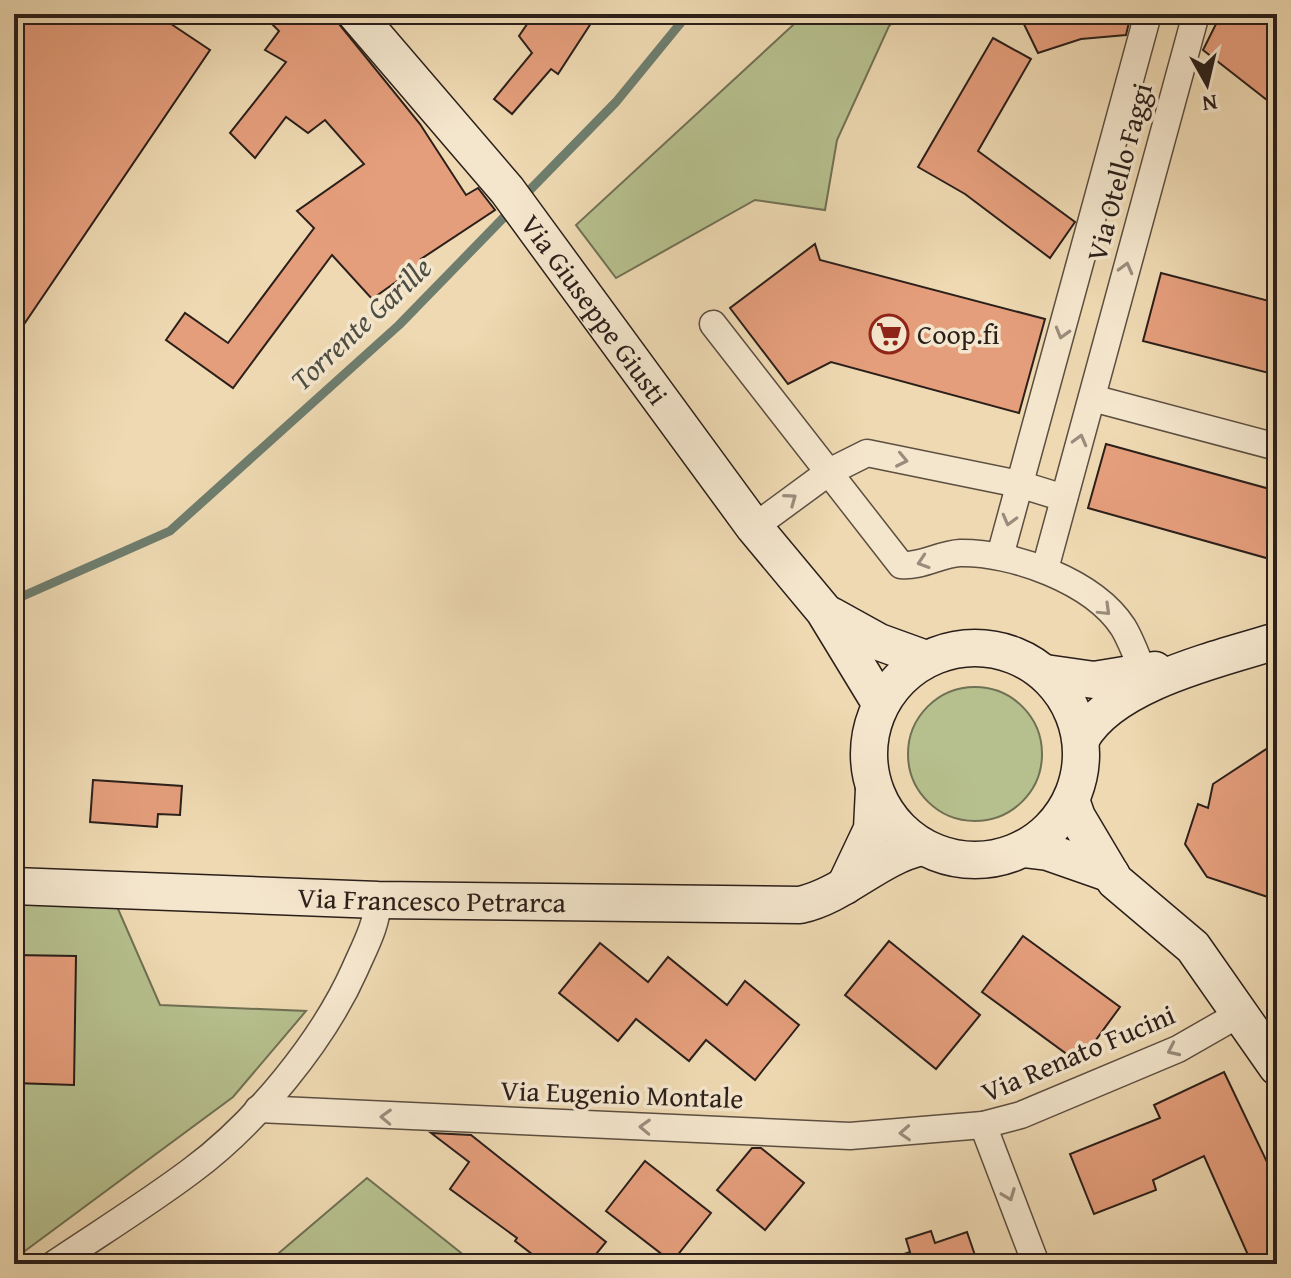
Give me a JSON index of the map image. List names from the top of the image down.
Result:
{
  "streets": {
    "street": [
      "Via Otello Faggi",
      "Via Giuseppe Giusti",
      "Via Francesco Petrarca",
      "Via Renato Fucini",
      "Via Eugenio Montale"
    ]
  },
  "crossings": [
    ["Via Giuseppe Giusti", "Via Francesco Petrarca"],
    ["Via Renato Fucini", "Via Eugenio Montale"]
  ],
  "one_way": ["Via Eugenio Montale"],
  "water": ["Torrente Garille"],
  "places": {
    "supermarket": ["Coop.fi"]
  },
  "north": "bottom"
}
